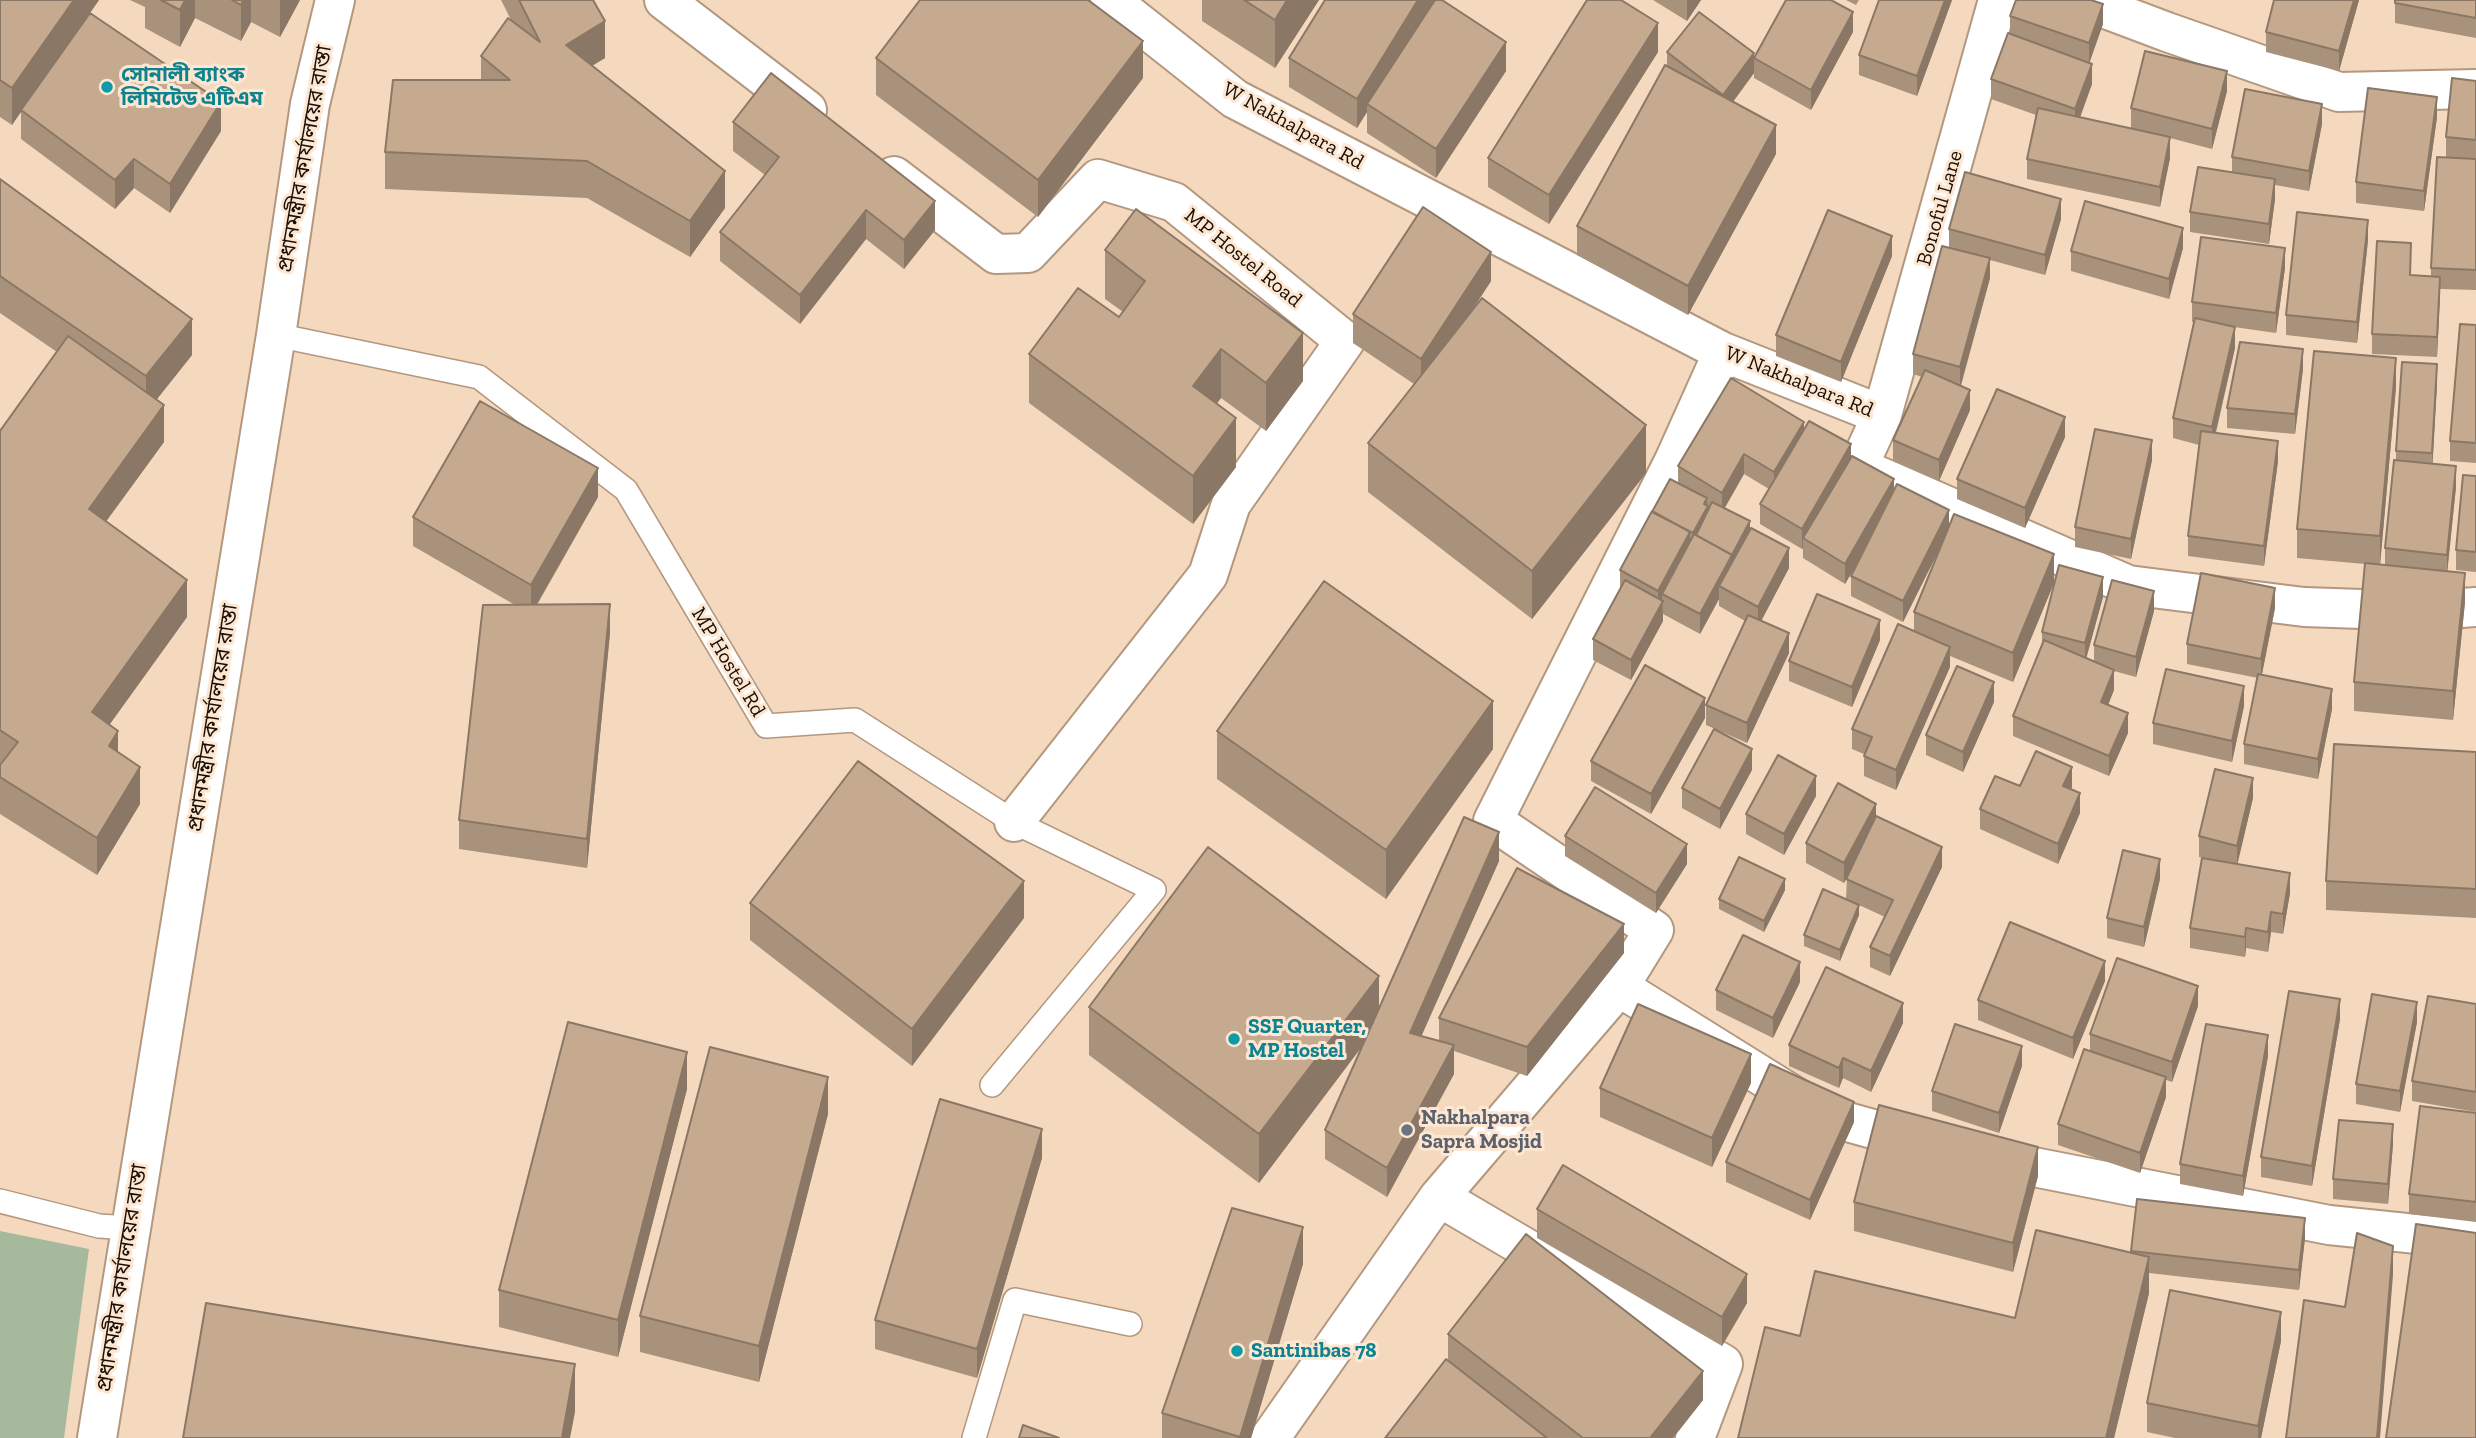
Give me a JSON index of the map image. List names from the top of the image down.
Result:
{
  "streets": {
    "street": [
      "W Nakhalpara Rd",
      "প্রধানমন্ত্রীর কার্যালয়ের রাস্তা",
      "Bonoful Lane",
      "MP Hostel Road"
    ],
    "lane": ["MP Hostel Rd"]
  },
  "crossings": [
    ["W Nakhalpara Rd", "Bonoful Lane"],
    ["প্রধানমন্ত্রীর কার্যালয়ের রাস্তা", "MP Hostel Rd"],
    ["MP Hostel Road", "MP Hostel Rd"]
  ],
  "places": [
    "সোনালী ব্যাংক লিমিটেড এটিএম",
    "SSF Quarter, MP Hostel",
    "Nakhalpara Sapra Mosjid",
    "Santinibas 78"
  ]
}
